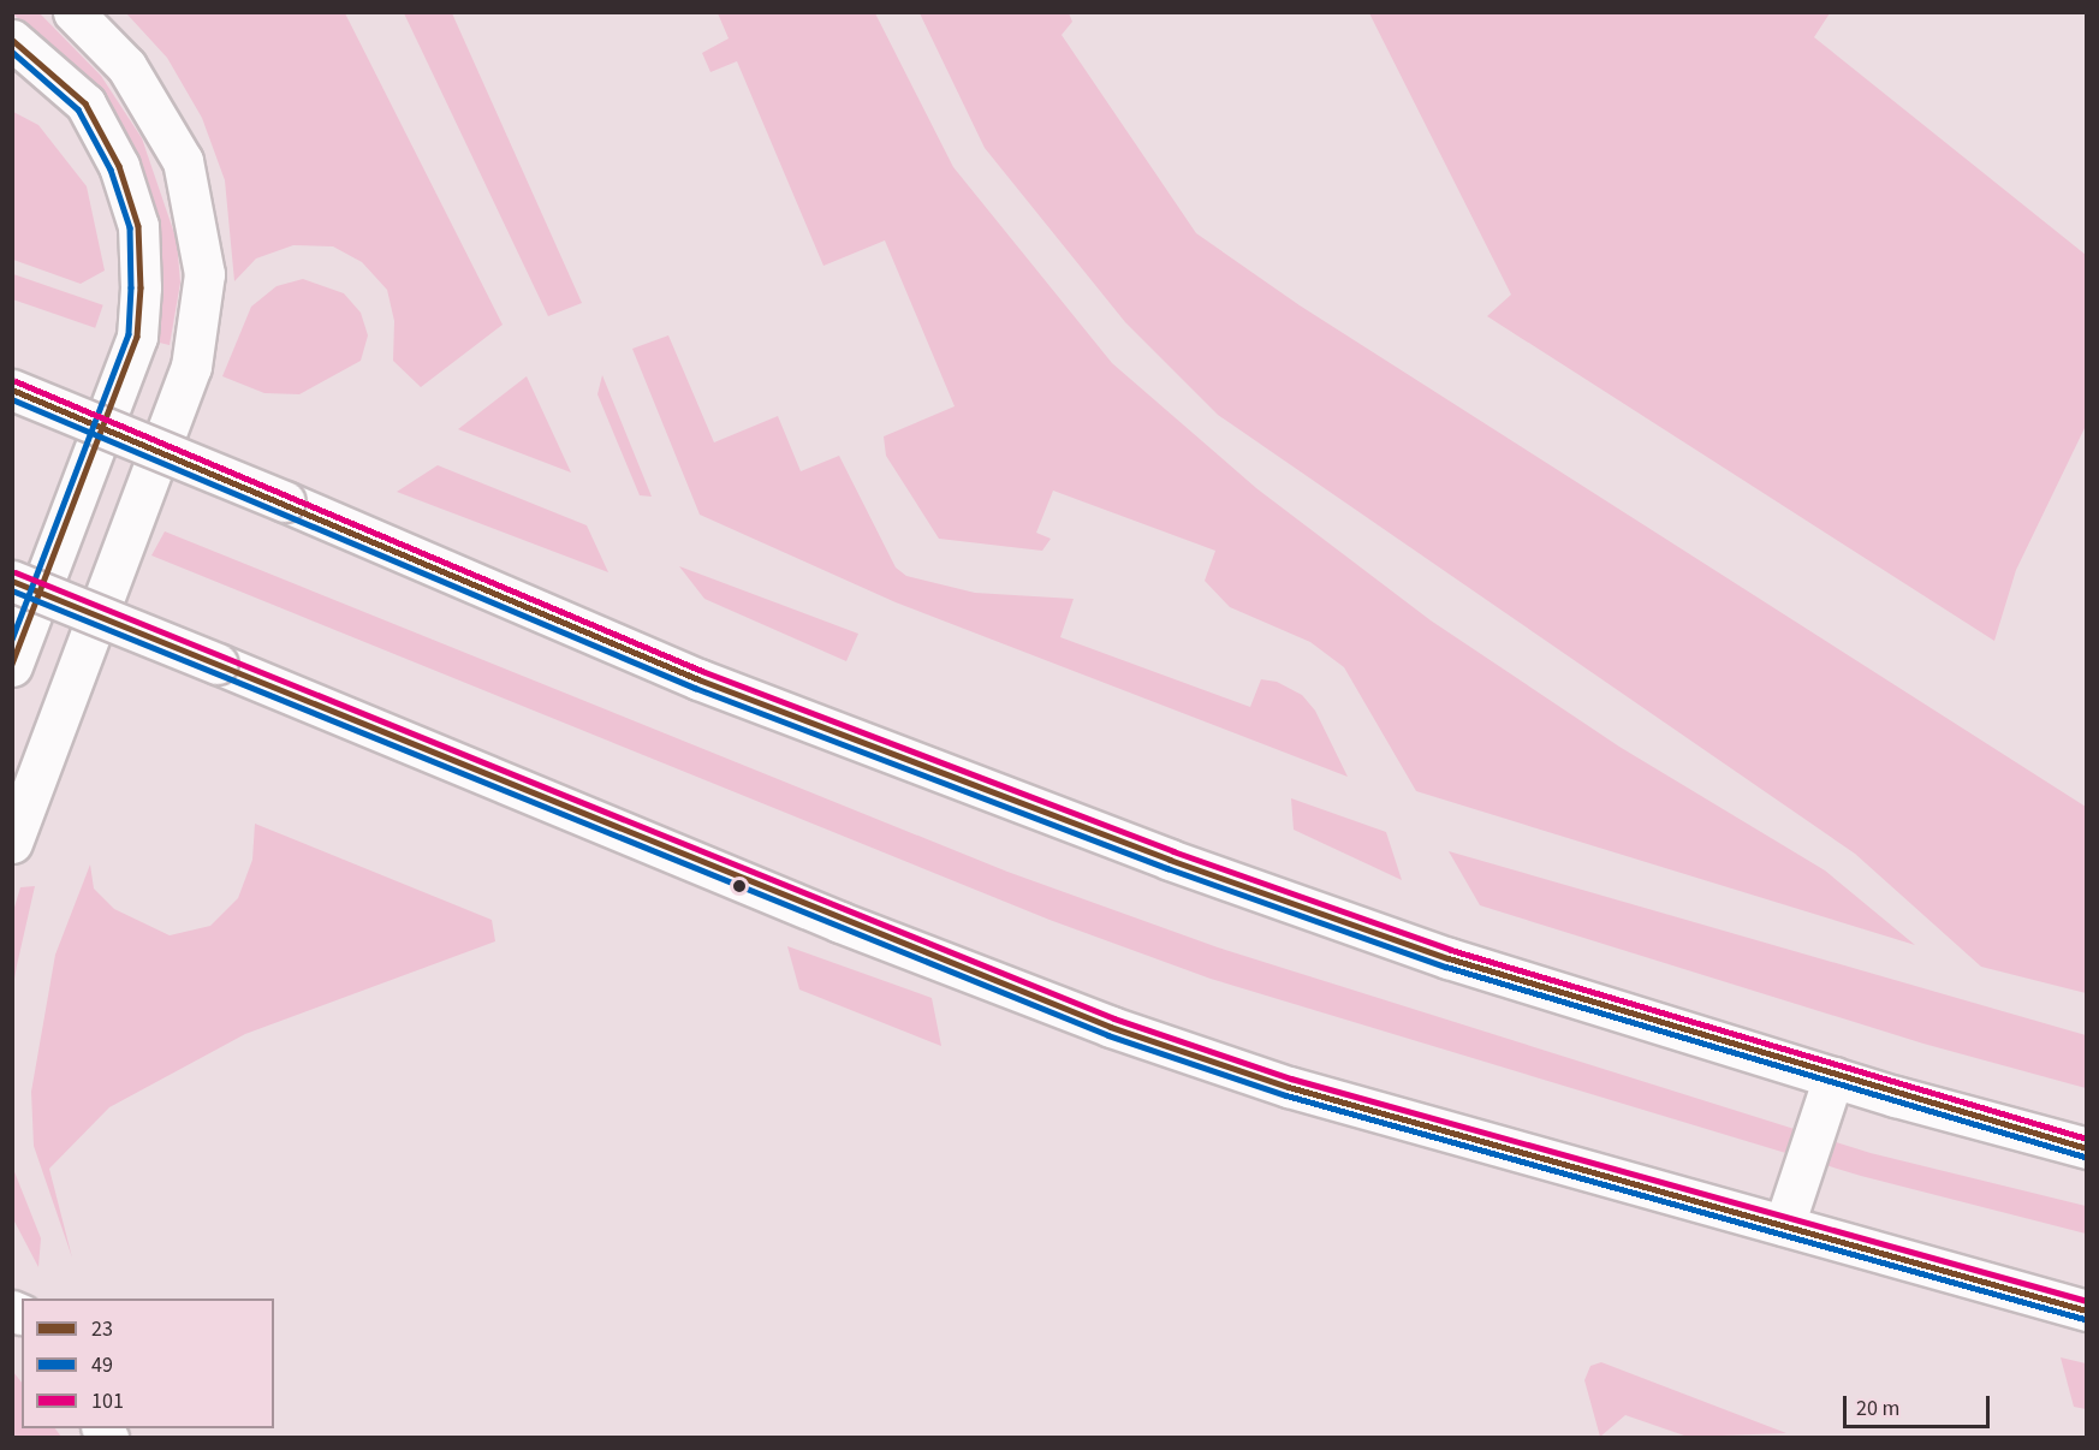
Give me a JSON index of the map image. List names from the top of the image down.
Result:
{
  "lines": ["transit line 23", "transit line 49", "transit line 101"],
  "legend": ["23", "49", "101"],
  "scale_bar": "20 m"
}
